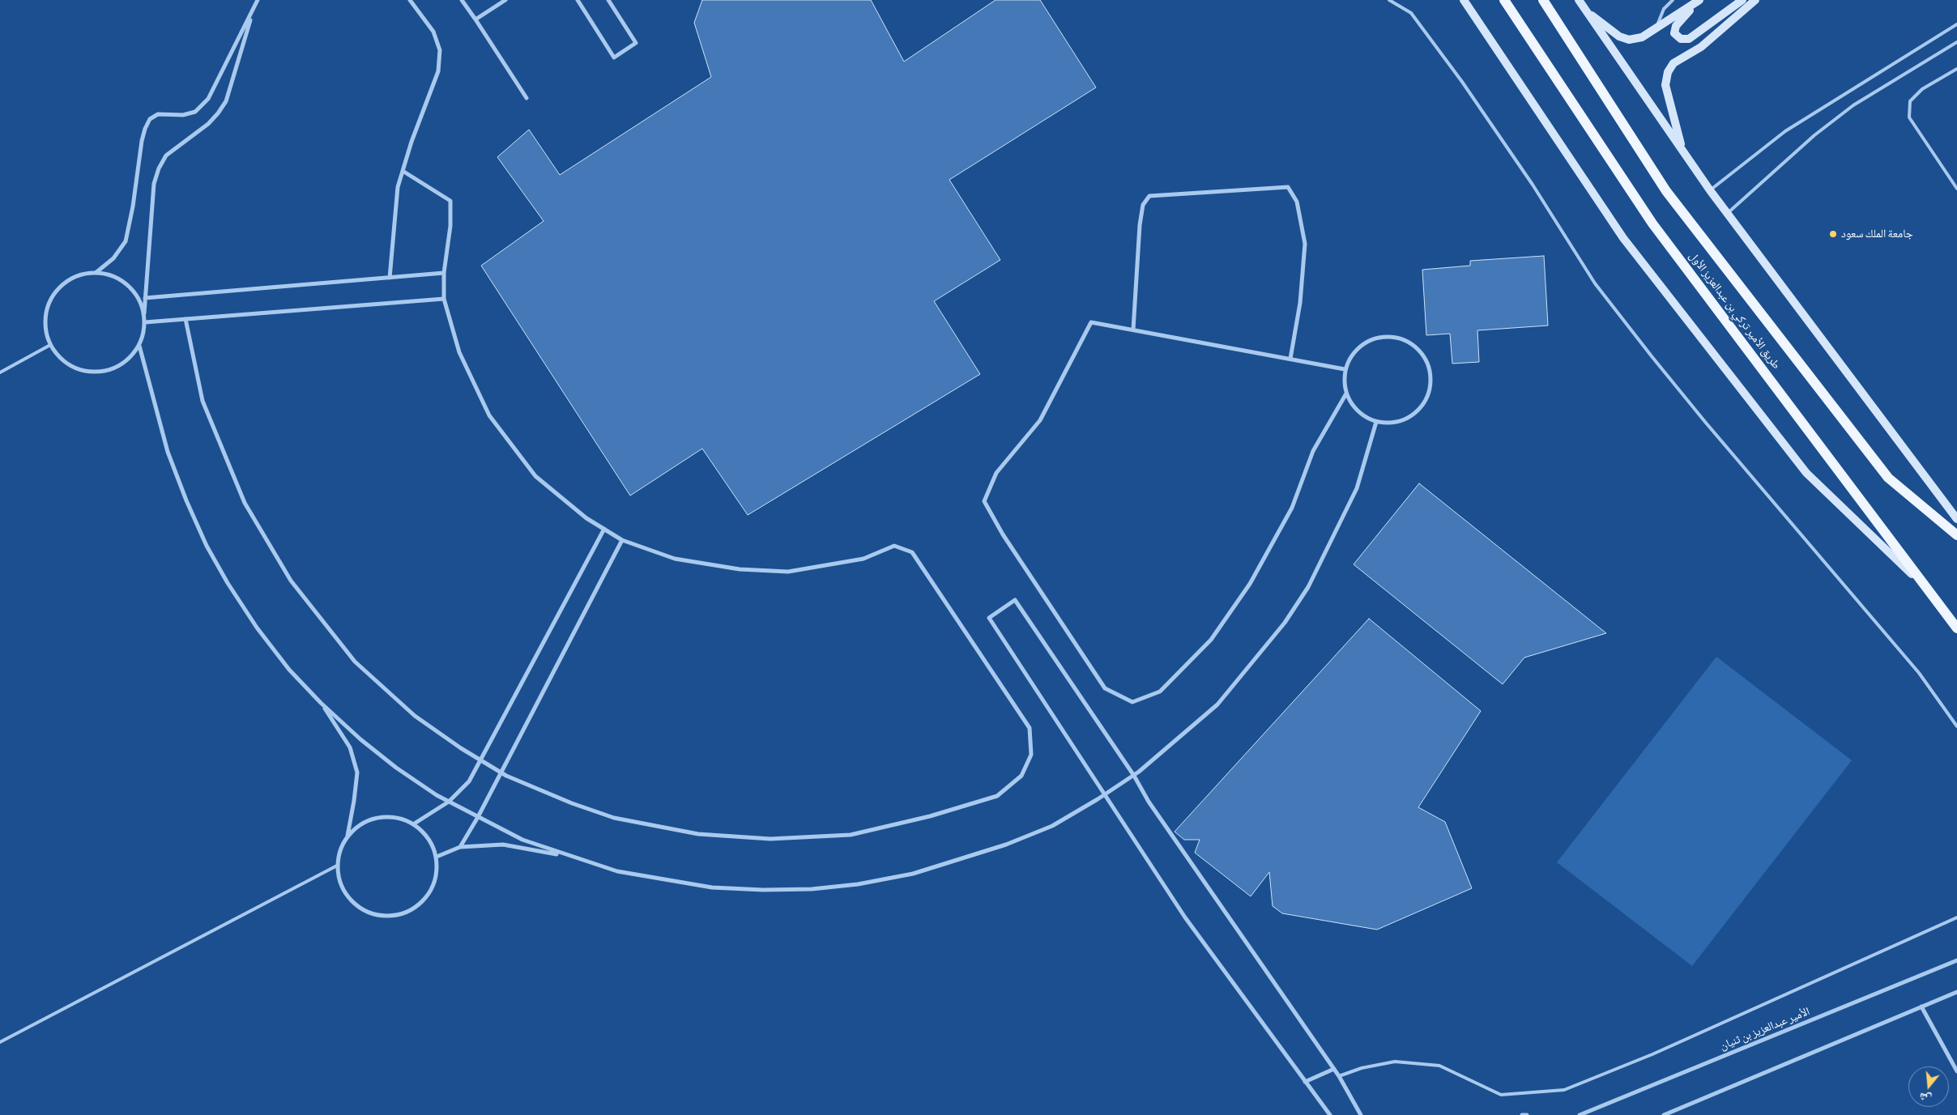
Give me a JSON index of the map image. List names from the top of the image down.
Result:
{
  "streets": {
    "main road": ["طريق الأمير تركي بن عبدالعزيز الأول"],
    "street": ["الأمير عبدالعزيز بن ثنيان"]
  },
  "places": ["جامعة الملك سعود"],
  "north": "bottom"
}
